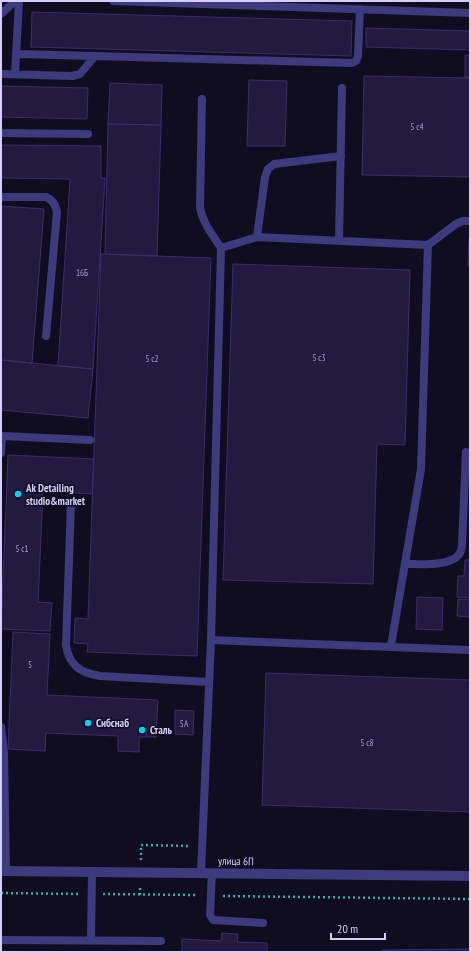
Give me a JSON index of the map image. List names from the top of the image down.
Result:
{
  "streets": {
    "street": ["улица 6П"]
  },
  "places": ["Ak Detailing studio&market", "Сибснаб", "Сталь"],
  "house_numbers": [
    "5 с4",
    "16Б",
    "5 с3",
    "5 с2",
    "5 с1",
    "5",
    "5А",
    "5 с8"
  ],
  "scale_bar": "20 m"
}
